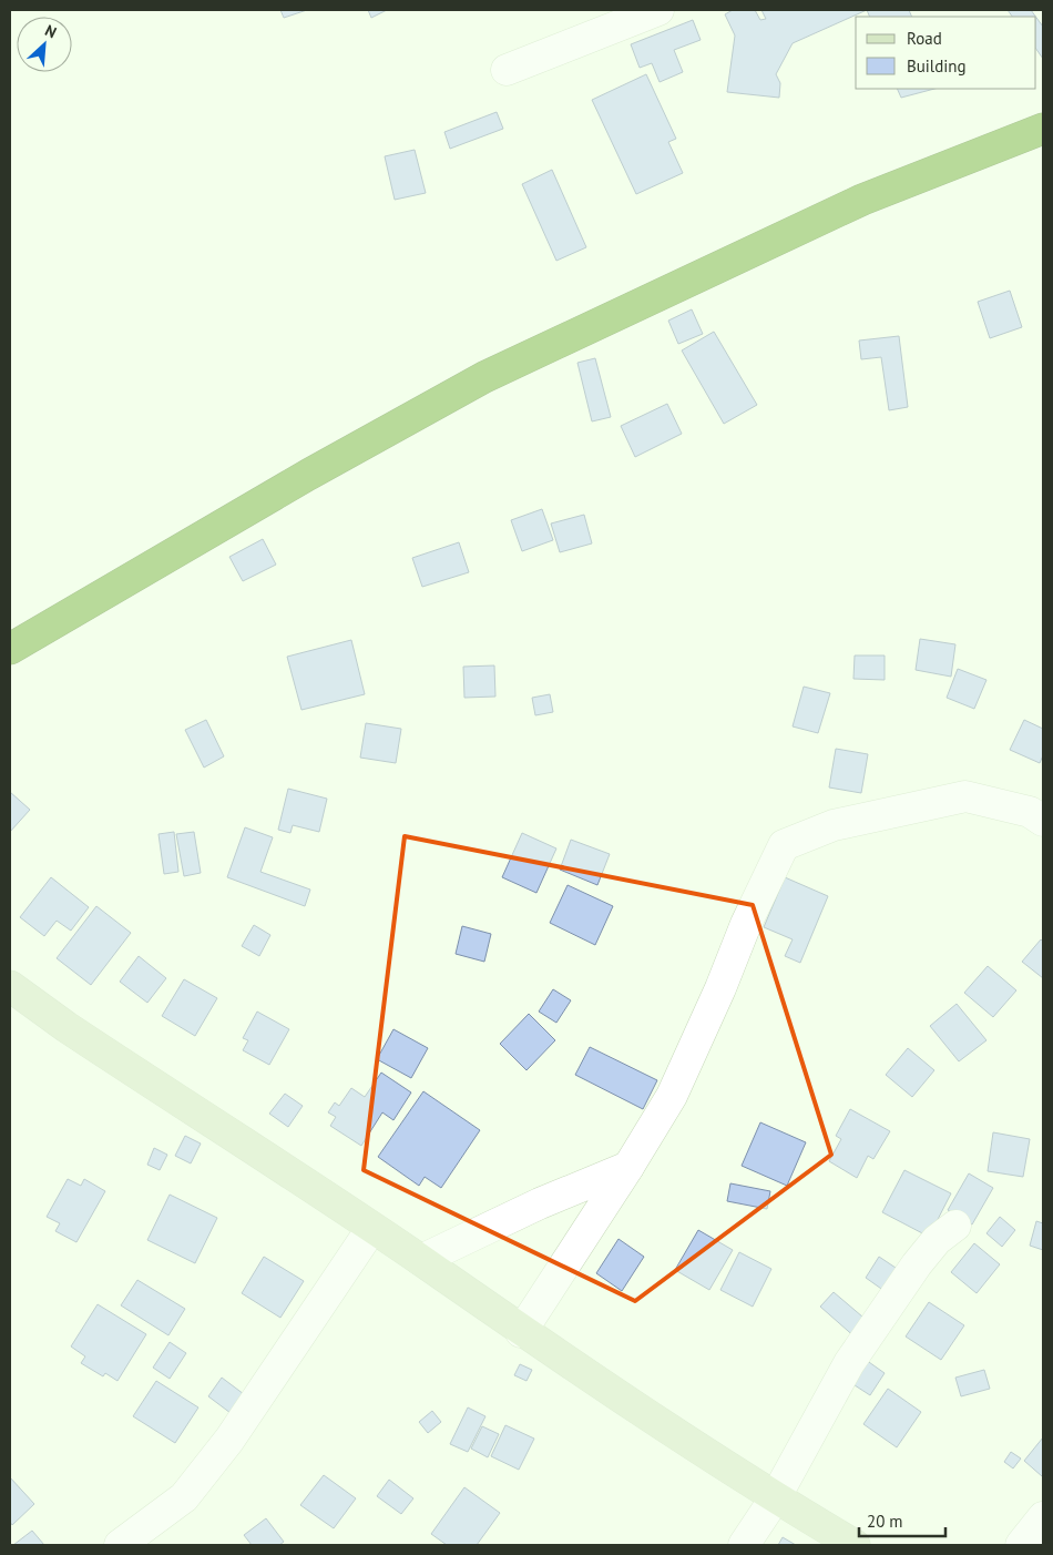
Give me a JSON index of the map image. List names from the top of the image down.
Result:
{
  "legend": ["Road", "Building"],
  "scale_bar": "20 m",
  "north": "top right"
}
